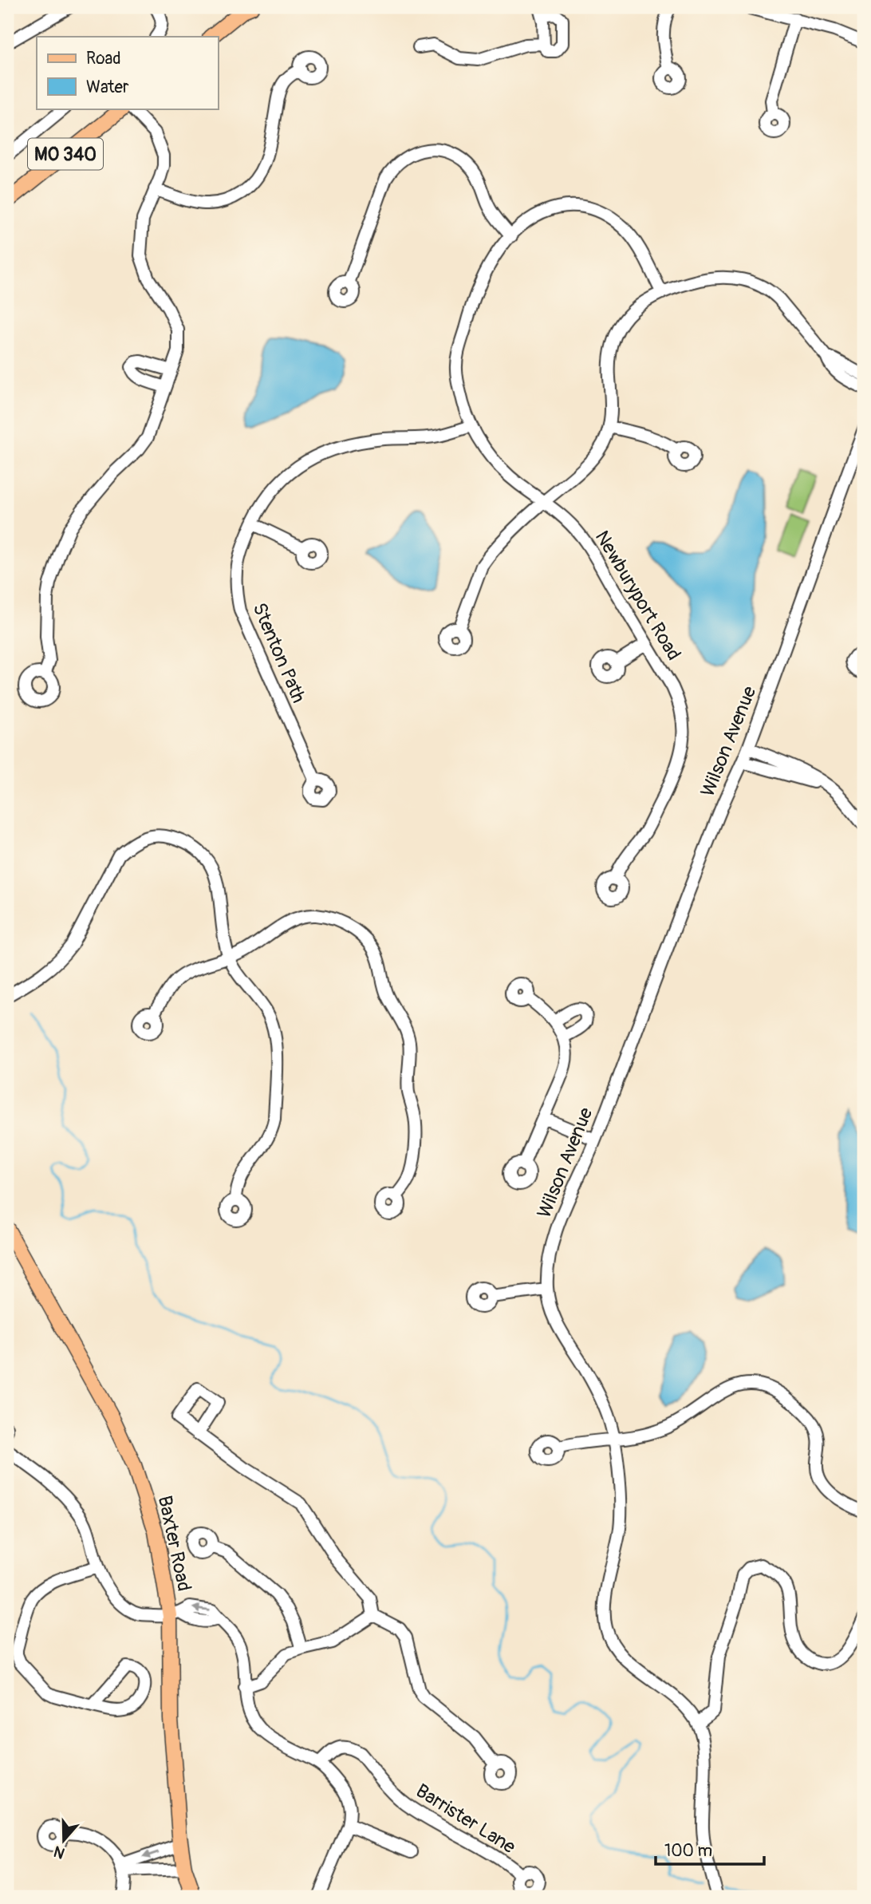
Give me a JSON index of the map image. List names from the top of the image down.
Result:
{
  "streets": {
    "main road": ["MO 340", "Baxter Road"],
    "street": [
      "Newburyport Road",
      "Stenton Path",
      "Wilson Avenue",
      "Barrister Lane"
    ]
  },
  "crossings": [
    ["Newburyport Road", "Stenton Path"]
  ],
  "legend": ["Road", "Water"],
  "scale_bar": "100 m",
  "north": "bottom"
}
